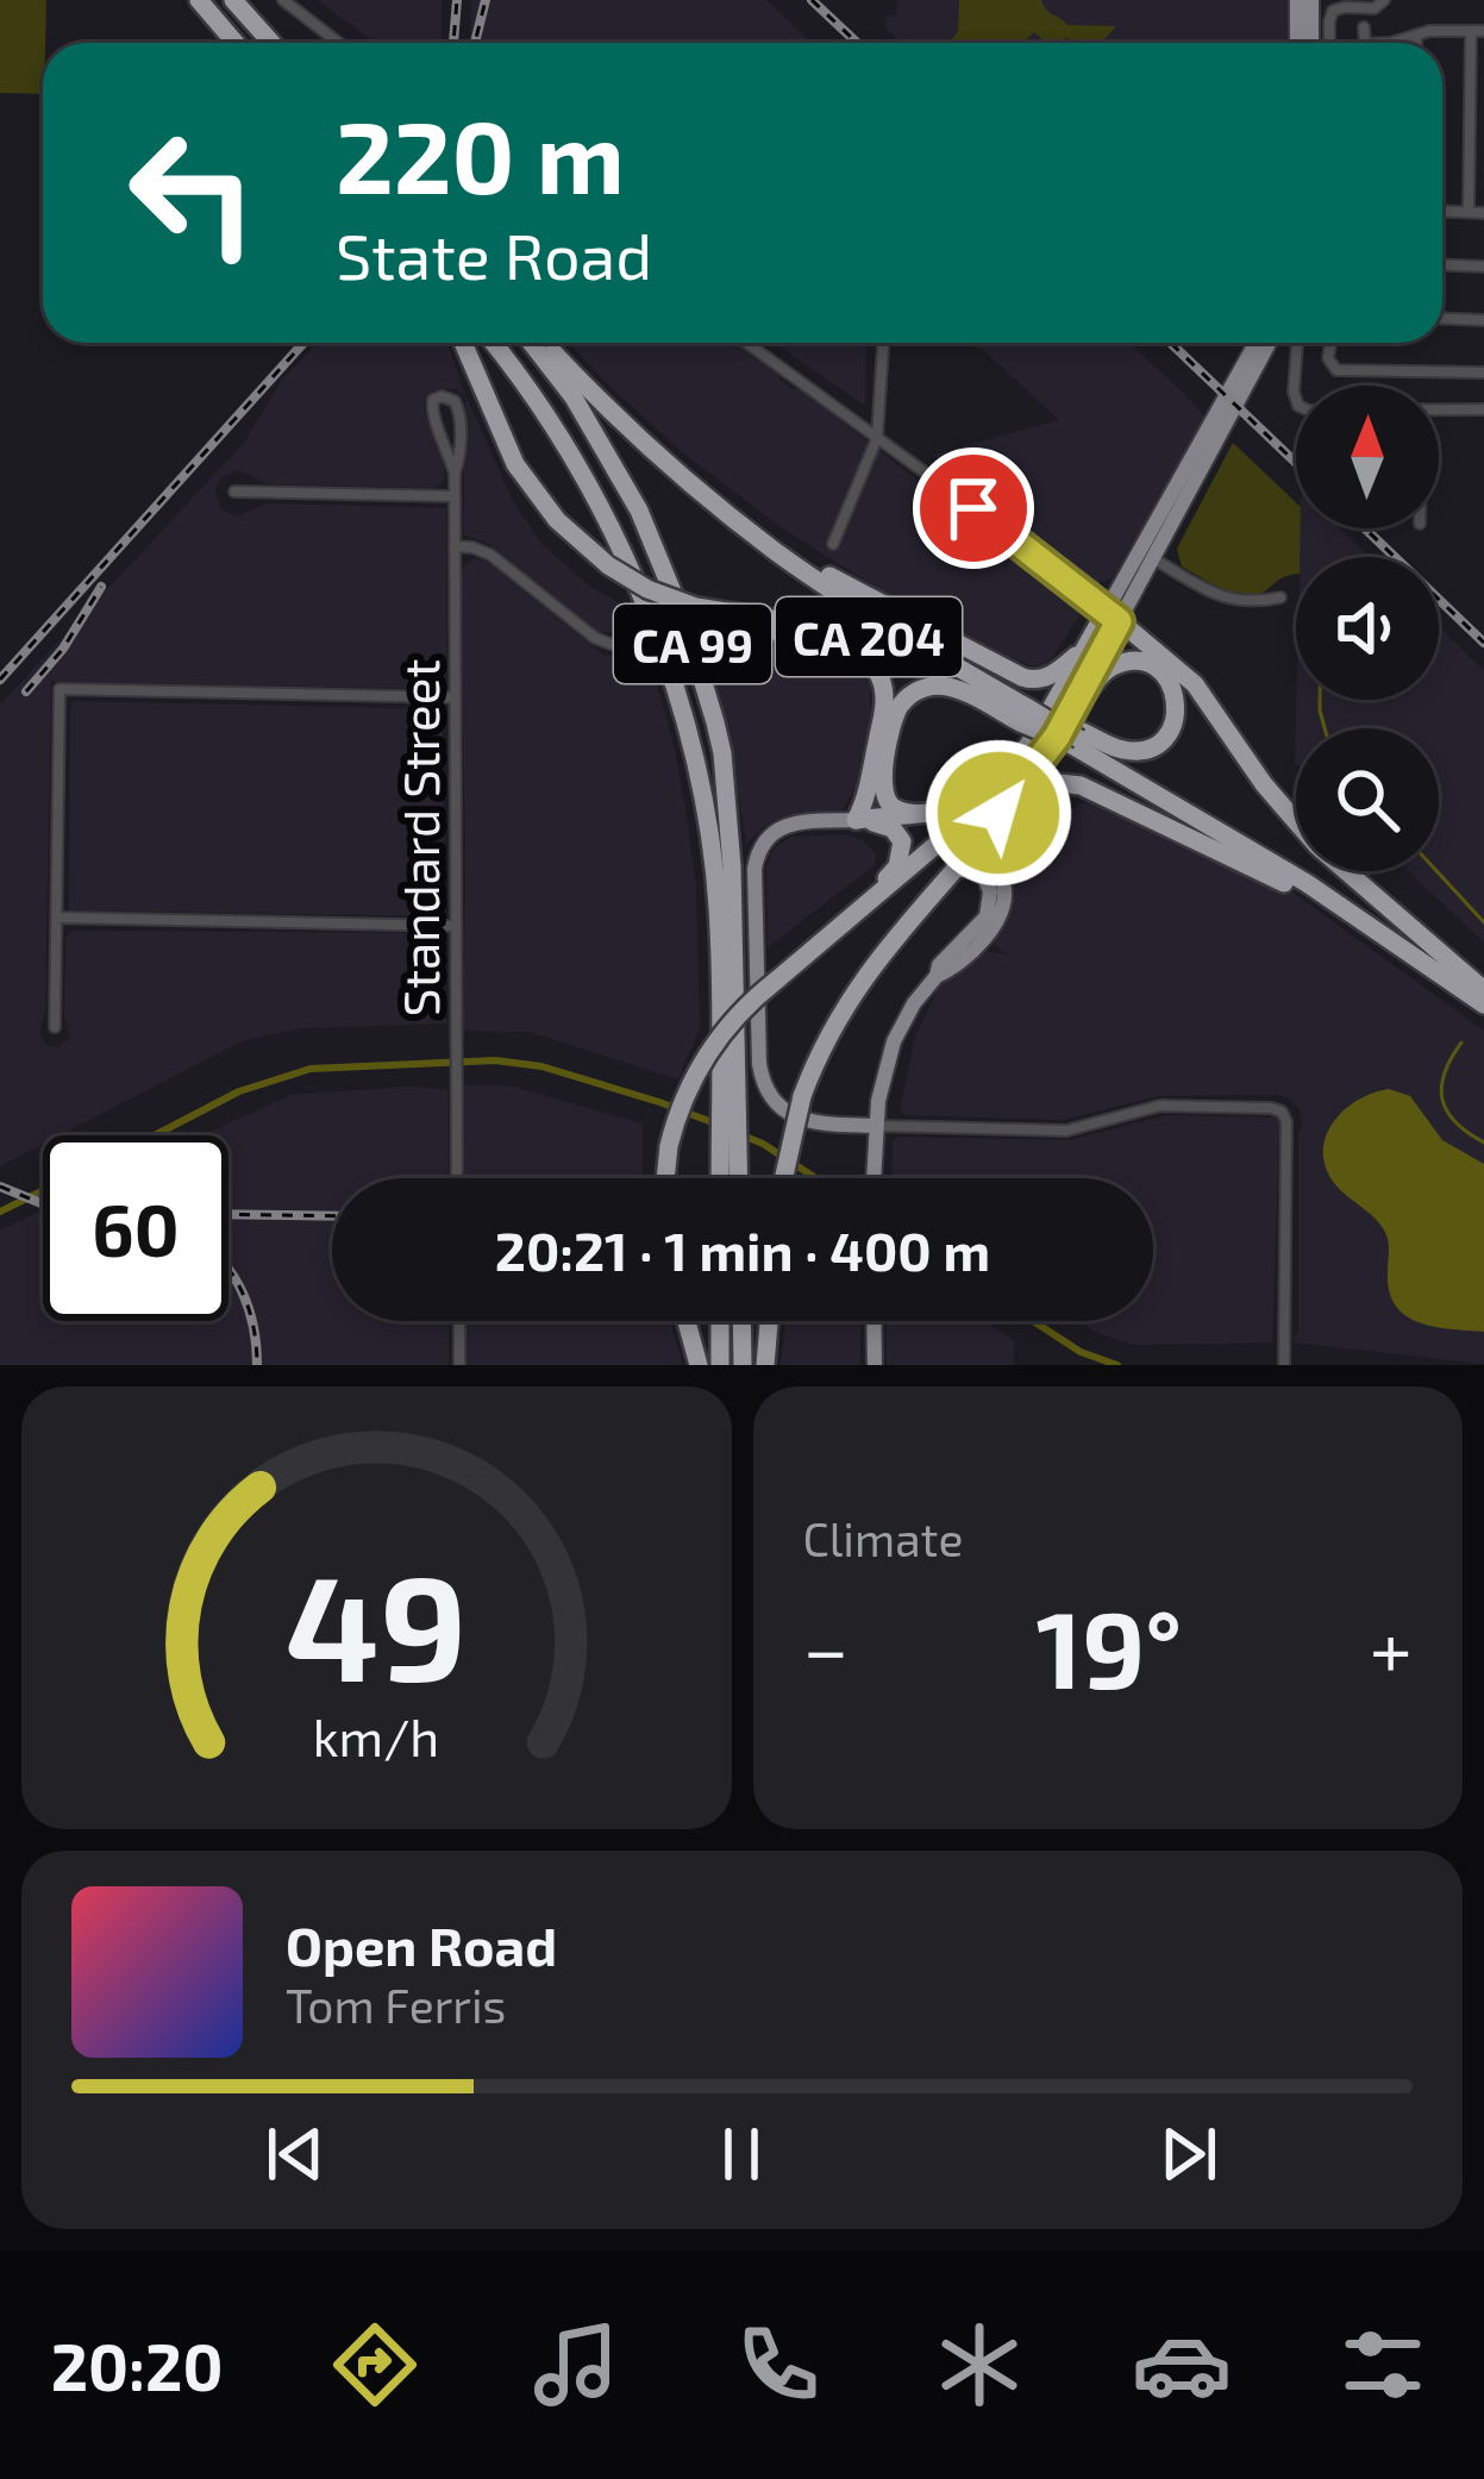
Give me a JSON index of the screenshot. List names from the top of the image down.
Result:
{
  "streets": {
    "highway": ["CA 204", "CA 99"],
    "street": ["Standard Street"]
  },
  "north": "top",
  "page": {
    "turn": ["220 m", "State Road"],
    "limit": "60",
    "trip": "20:21 · 1 min · 400 m",
    "tile": "Climate",
    "heat": ["−", "19°", "+"],
    "song": ["Open Road", "Tom Ferris"],
    "tabs": "20:20",
    "gauge": ["49", "km/h"]
  }
}
